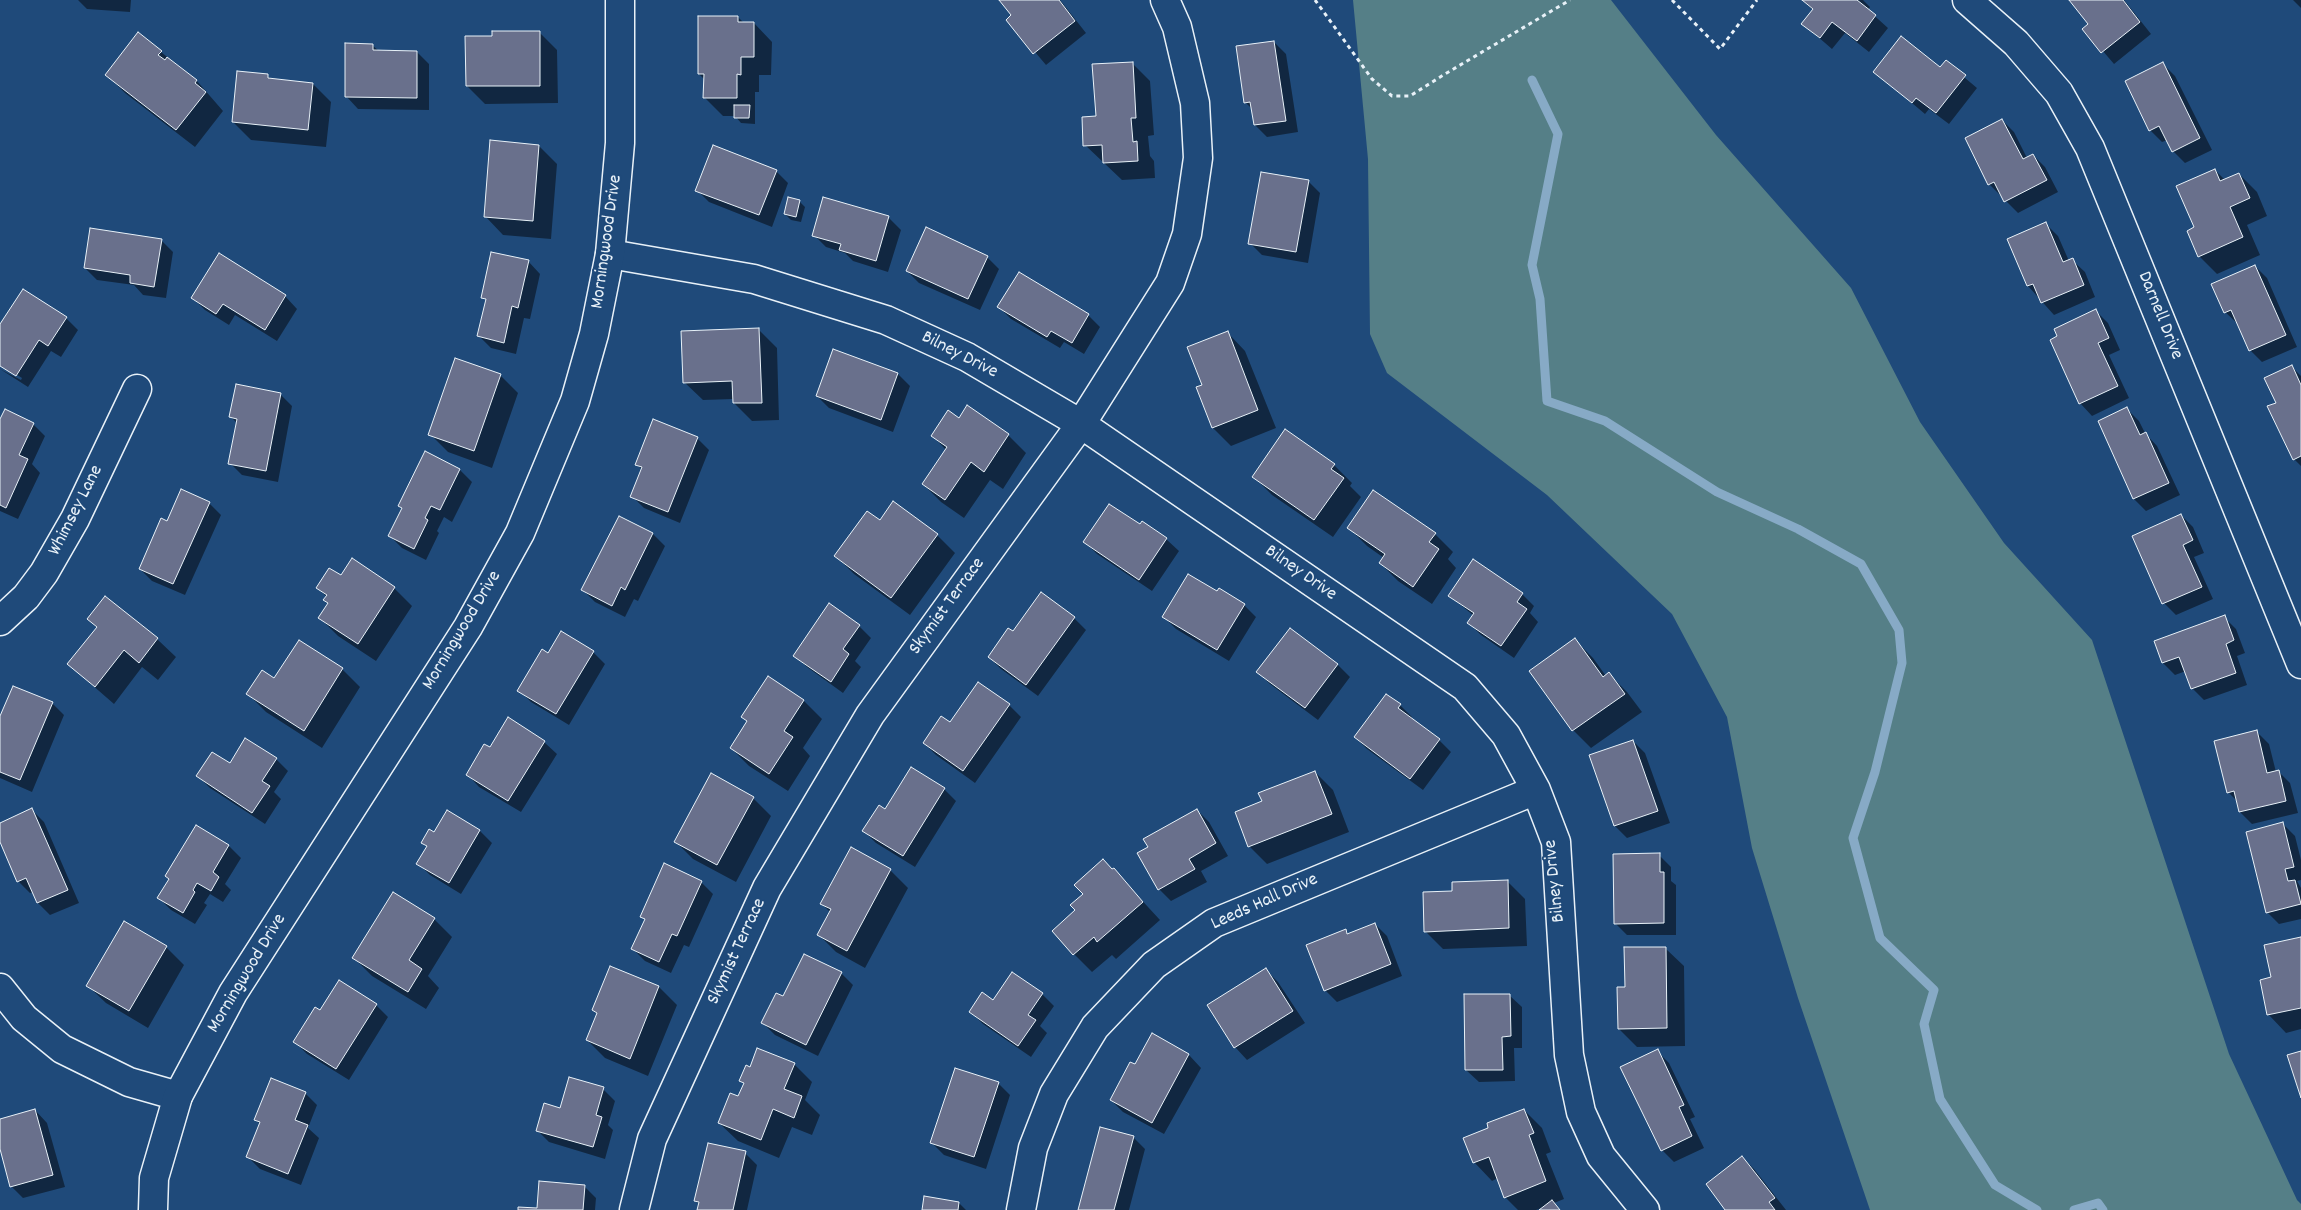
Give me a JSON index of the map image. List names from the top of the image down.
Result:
{
  "streets": {
    "street": [
      "Morningwood Drive",
      "Darnell Drive",
      "Bilney Drive",
      "Whimsey Lane",
      "Skymist Terrace",
      "Leeds Hall Drive"
    ]
  },
  "crossings": [
    ["Morningwood Drive", "Bilney Drive"],
    ["Bilney Drive", "Skymist Terrace"],
    ["Bilney Drive", "Leeds Hall Drive"]
  ]
}
